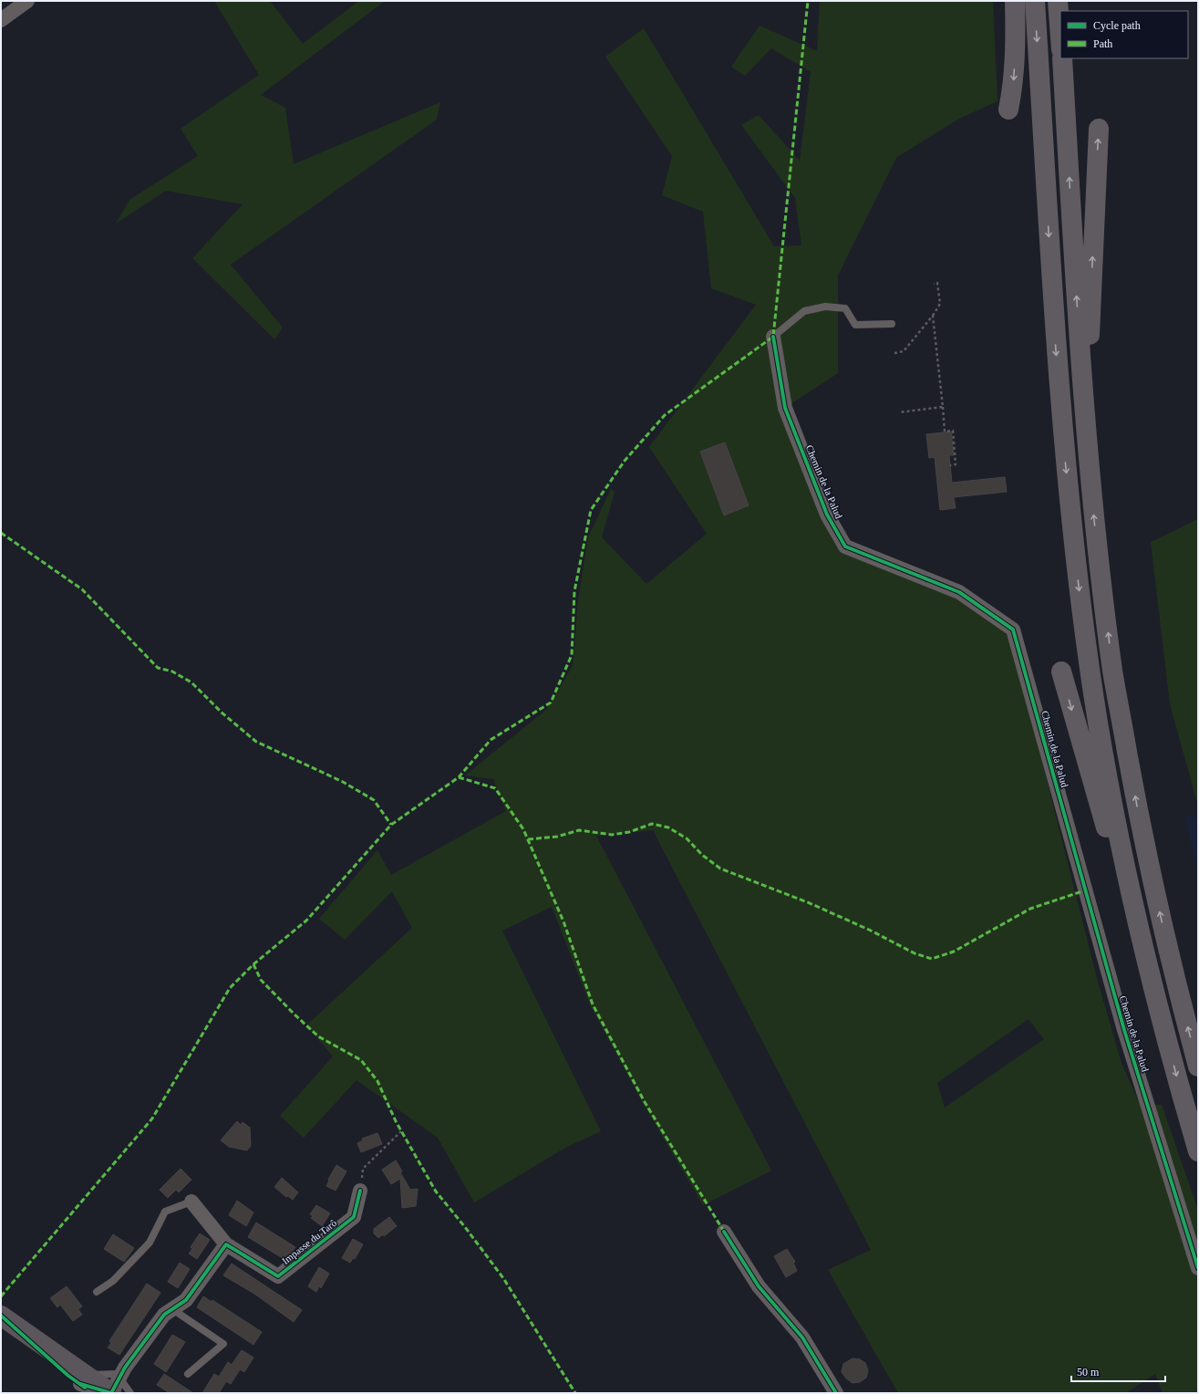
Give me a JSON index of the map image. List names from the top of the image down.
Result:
{
  "streets": {
    "street": ["Chemin de la Palud", "Impasse du Tarô"]
  },
  "legend": ["Cycle path", "Path"],
  "scale_bar": "50 m"
}
